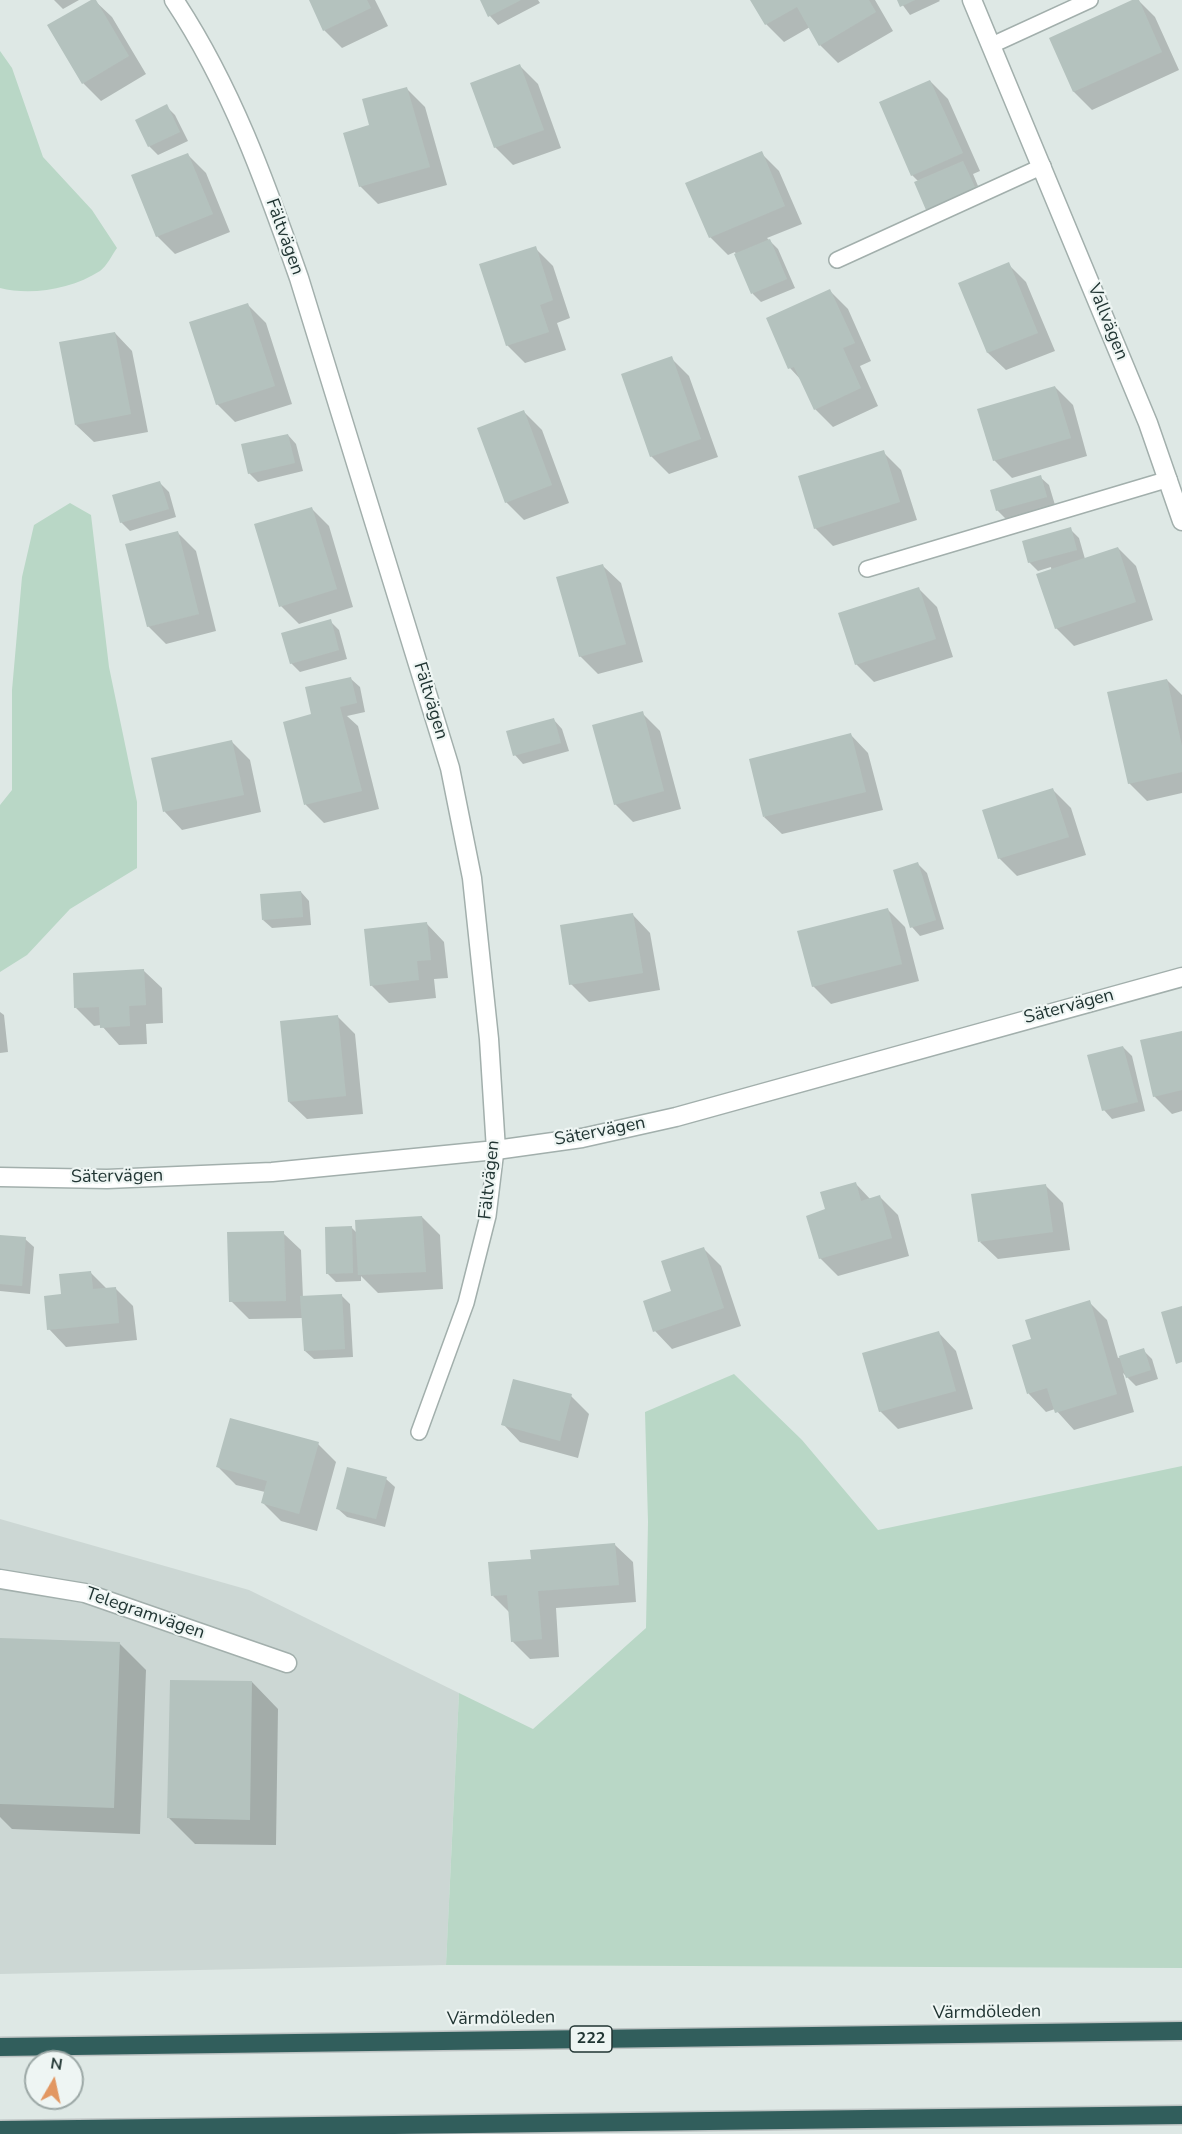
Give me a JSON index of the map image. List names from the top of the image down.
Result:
{
  "streets": {
    "highway": ["Värmdöleden", "222"],
    "street": [
      "Fältvägen",
      "Vallvägen",
      "Sätervägen",
      "Telegramvägen"
    ]
  },
  "crossings": [
    ["Fältvägen", "Sätervägen"]
  ],
  "north": "top"
}
